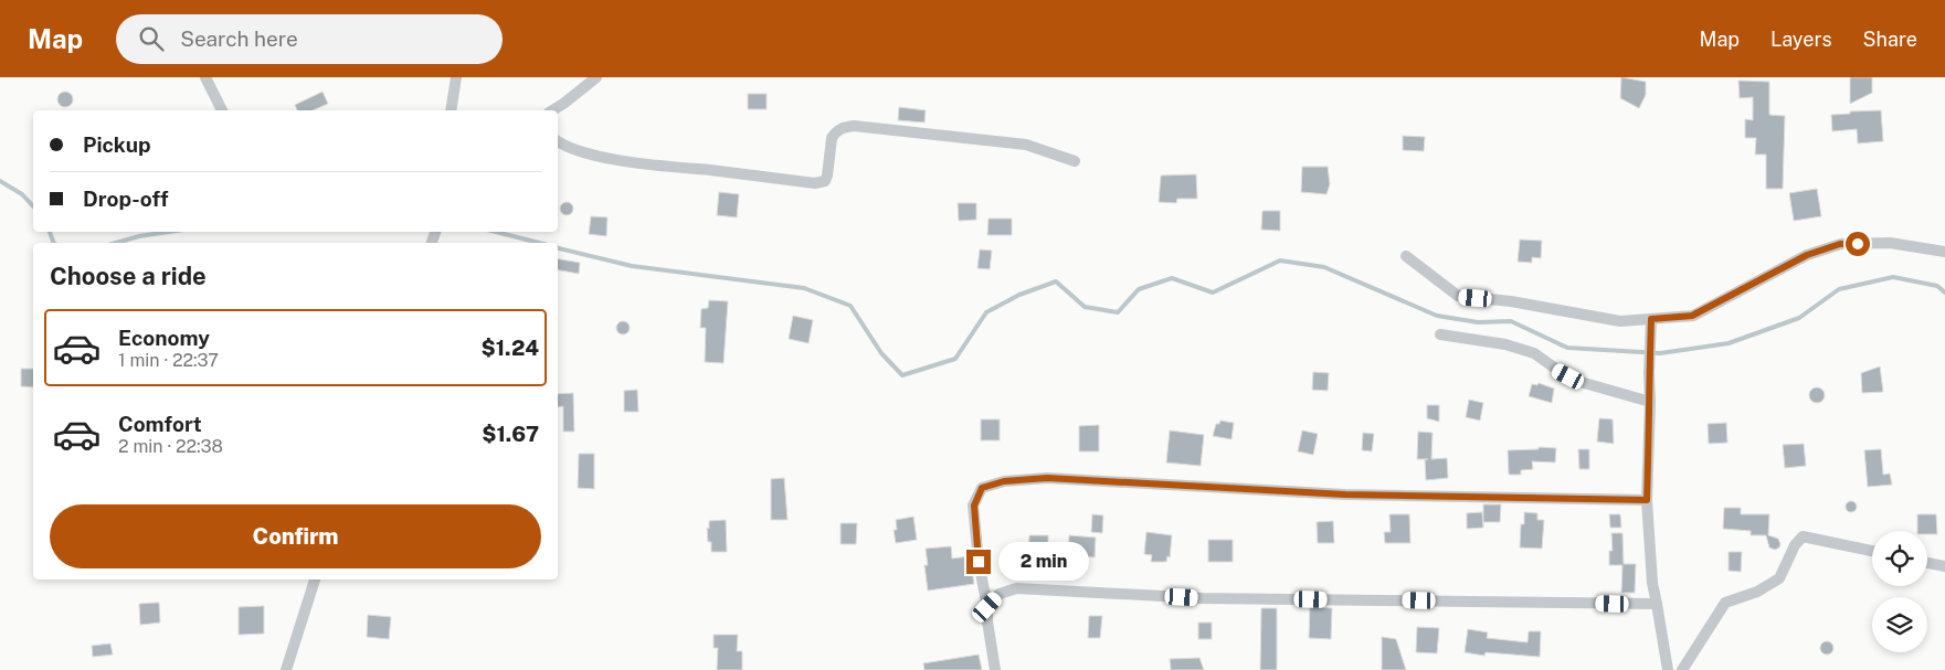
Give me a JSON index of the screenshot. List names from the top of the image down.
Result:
{
  "page": {
    "header": "Map",
    "search": "Search here",
    "nav": ["Map", "Layers", "Share"],
    "banner": ["Pickup", "Drop-off"],
    "heading": "Choose a ride",
    "list": [
      {
        "name": "Economy",
        "note": "1 min · 22:37",
        "value": "$1.24"
      },
      {
        "name": "Comfort",
        "note": "2 min · 22:38",
        "value": "$1.67"
      }
    ],
    "buttons": "Confirm",
    "bubble": "2 min"
  }
}
